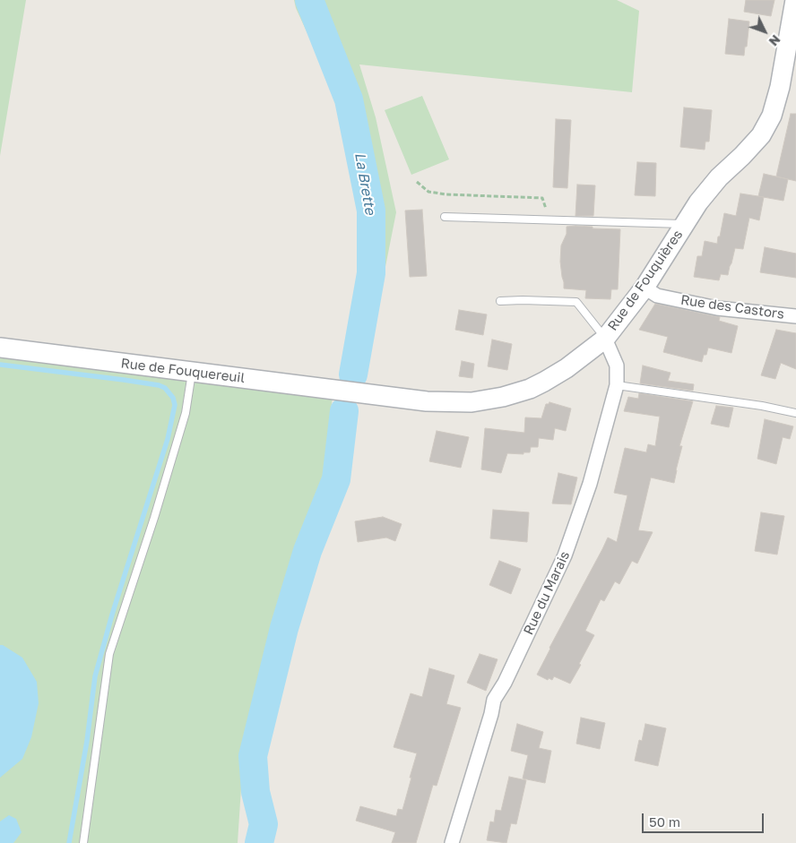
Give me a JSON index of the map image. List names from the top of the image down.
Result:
{
  "streets": {
    "street": [
      "Rue de Fouquières",
      "Rue des Castors",
      "Rue de Fouquereuil",
      "Rue du Marais"
    ]
  },
  "crossings": [
    ["Rue de Fouquières", "Rue des Castors"],
    ["Rue de Fouquières", "Rue de Fouquereuil"],
    ["Rue de Fouquières", "Rue du Marais"]
  ],
  "water": ["La Brette"],
  "scale_bar": "50 m",
  "north": "bottom right"
}
